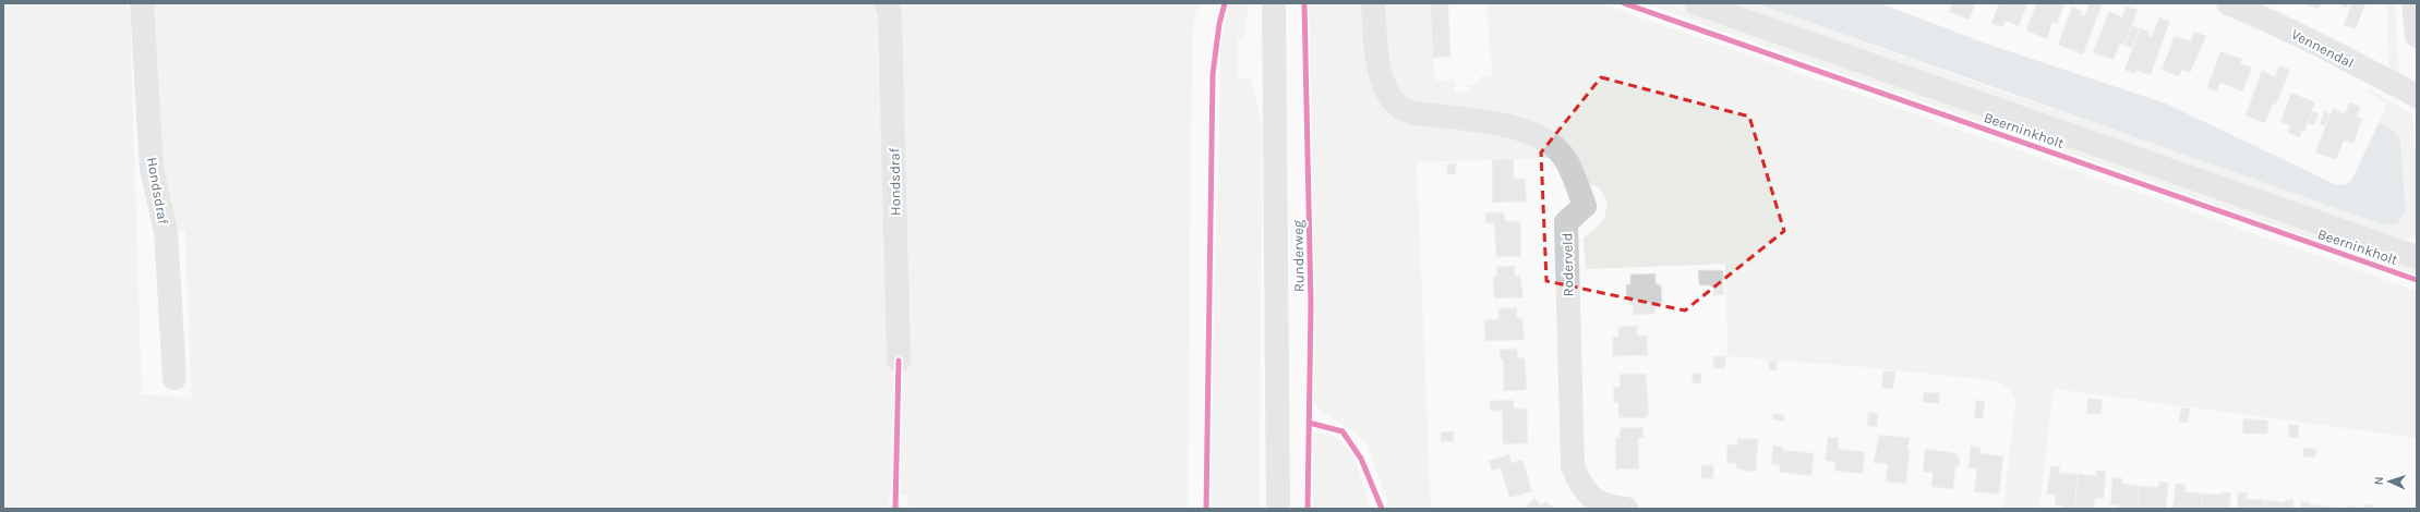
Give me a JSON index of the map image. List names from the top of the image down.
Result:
{
  "streets": {
    "street": [
      "Vennendal",
      "Beerninkholt",
      "Hondsdraf",
      "Runderweg",
      "Roderveld"
    ]
  },
  "north": "left"
}
